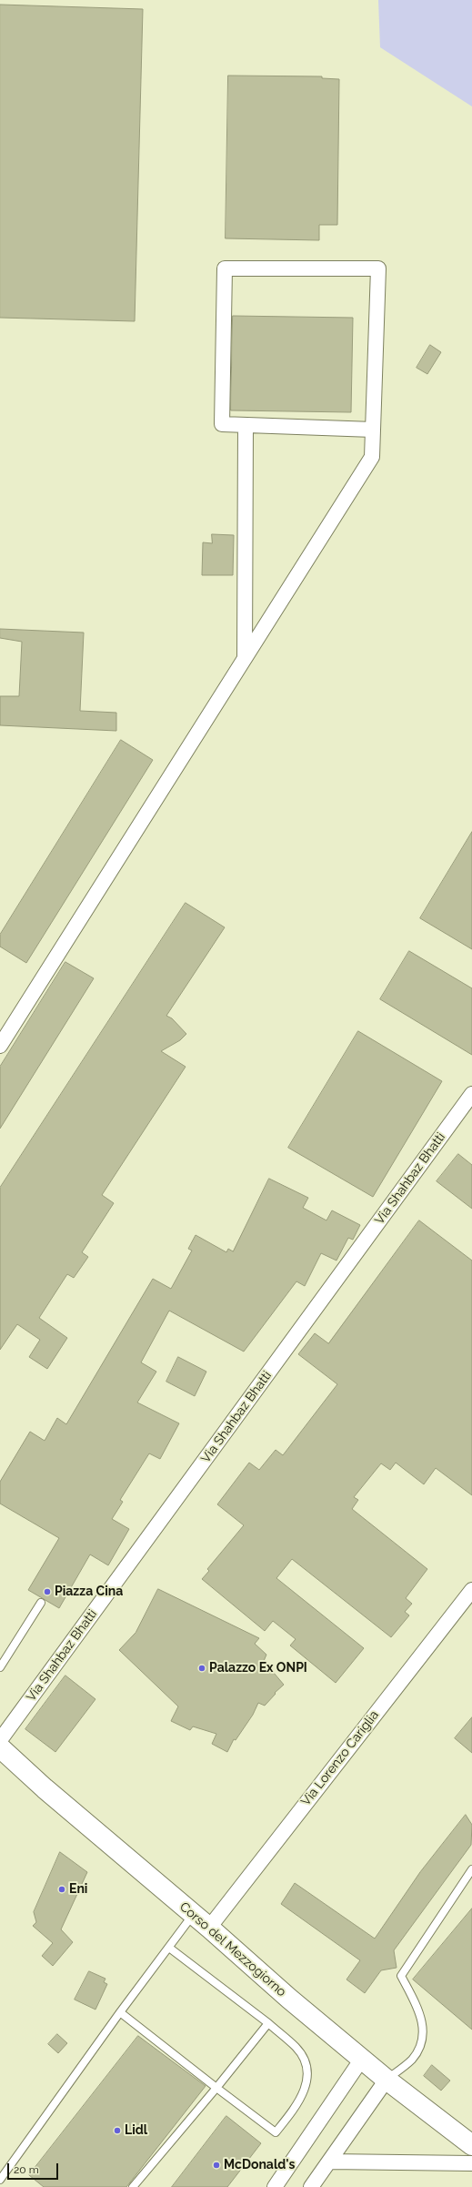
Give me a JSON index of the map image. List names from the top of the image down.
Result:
{
  "streets": {
    "main road": ["Corso del Mezzogiorno"],
    "street": ["Via Shahbaz Bhatti", "Via Lorenzo Cariglia"]
  },
  "crossings": [
    ["Via Lorenzo Cariglia", "Corso del Mezzogiorno"]
  ],
  "places": [
    "Piazza Cina",
    "Palazzo Ex ONPI",
    "Eni",
    "Lidl",
    "McDonald's"
  ],
  "scale_bar": "20 m"
}
